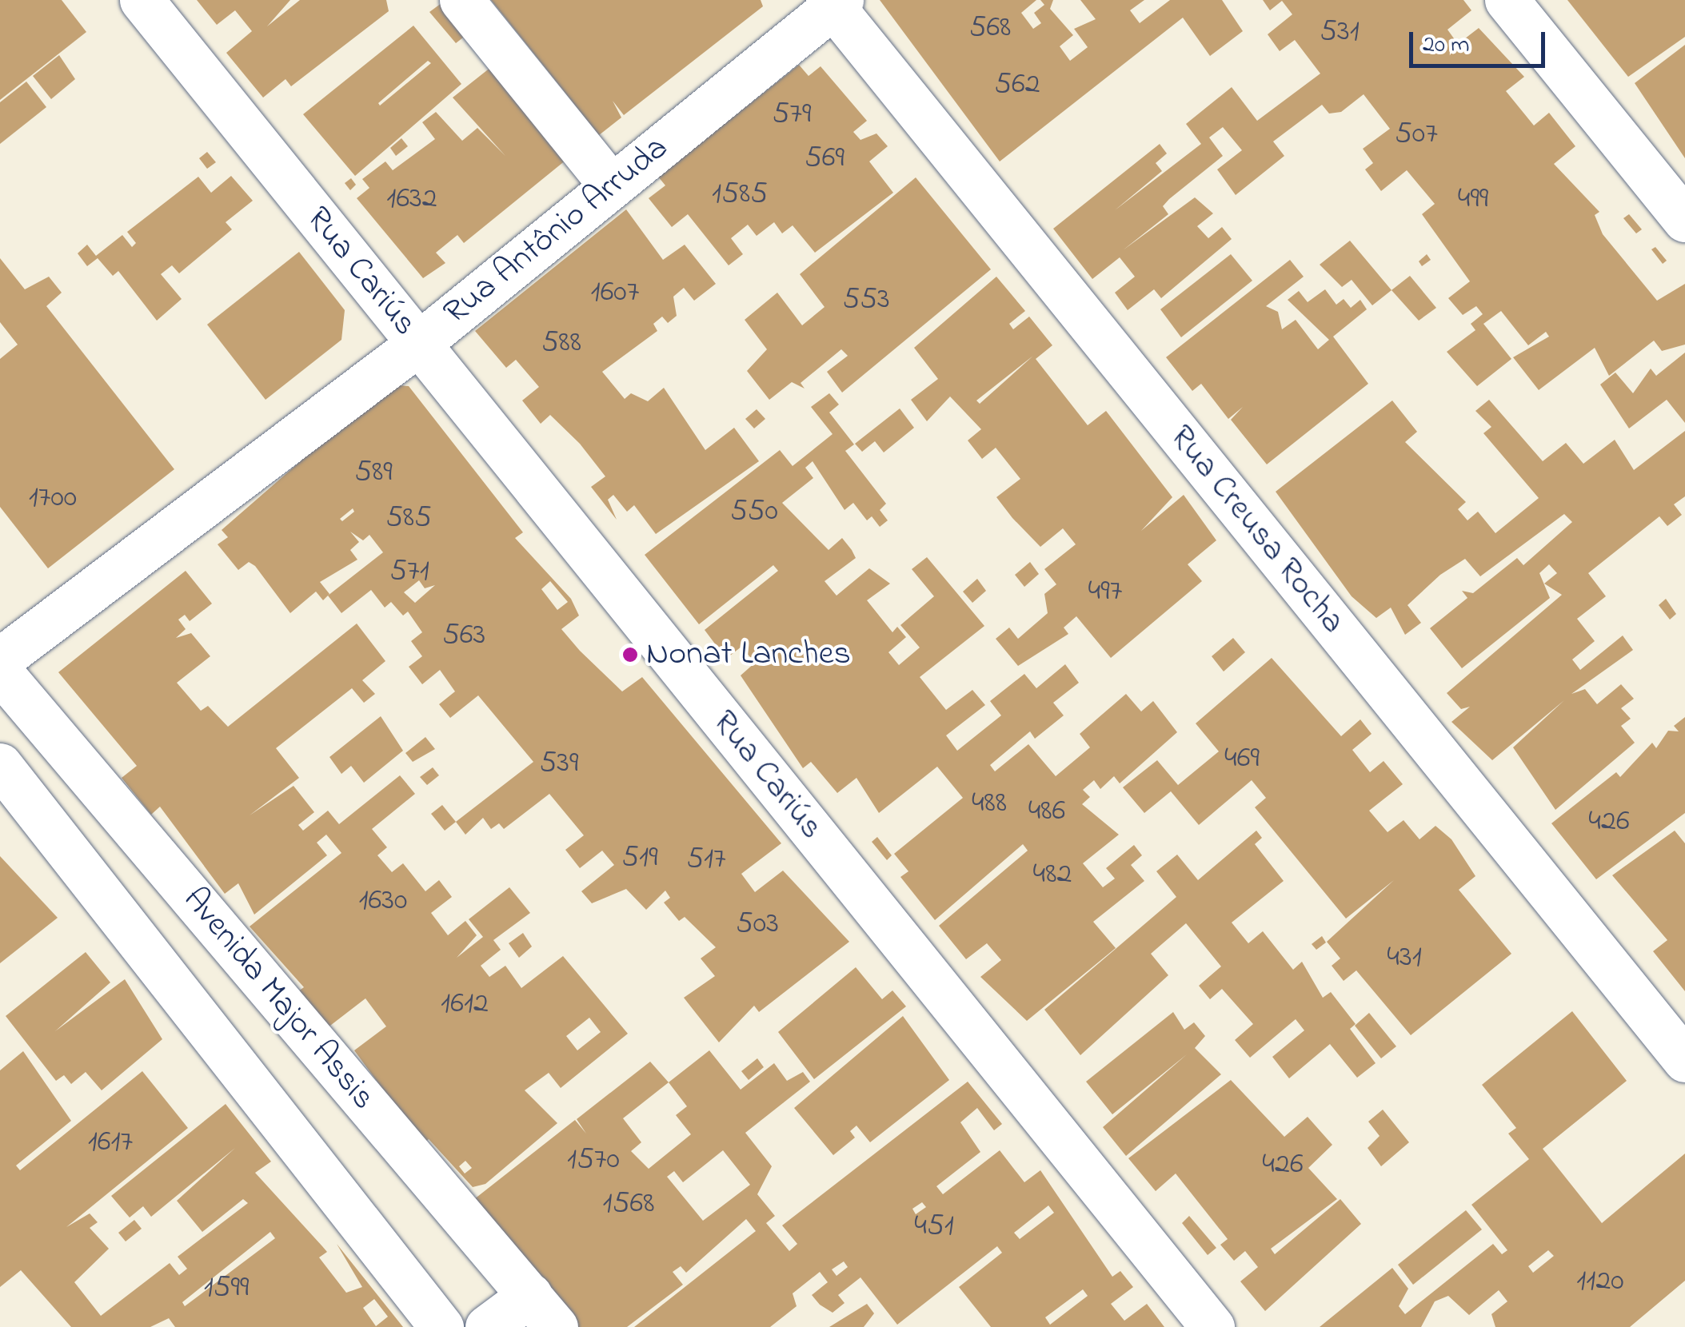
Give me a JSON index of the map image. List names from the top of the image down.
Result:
{
  "streets": {
    "street": [
      "Rua Antônio Arruda",
      "Rua Cariús",
      "Rua Creusa Rocha",
      "Avenida Major Assis"
    ]
  },
  "crossings": [
    ["Rua Antônio Arruda", "Rua Cariús"],
    ["Rua Antônio Arruda", "Rua Creusa Rocha"]
  ],
  "places": ["Nonat Lanches"],
  "house_numbers": [
    "568",
    "531",
    "562",
    "579",
    "507",
    "569",
    "1585",
    "1632",
    "499",
    "1607",
    "553",
    "588",
    "589",
    "1700",
    "550",
    "585",
    "571",
    "497",
    "563",
    "469",
    "539",
    "488",
    "486",
    "426",
    "519",
    "517",
    "482",
    "1630",
    "503",
    "431",
    "1612",
    "1617",
    "1570",
    "426",
    "1568",
    "451",
    "1120",
    "1599"
  ],
  "scale_bar": "20 m"
}
